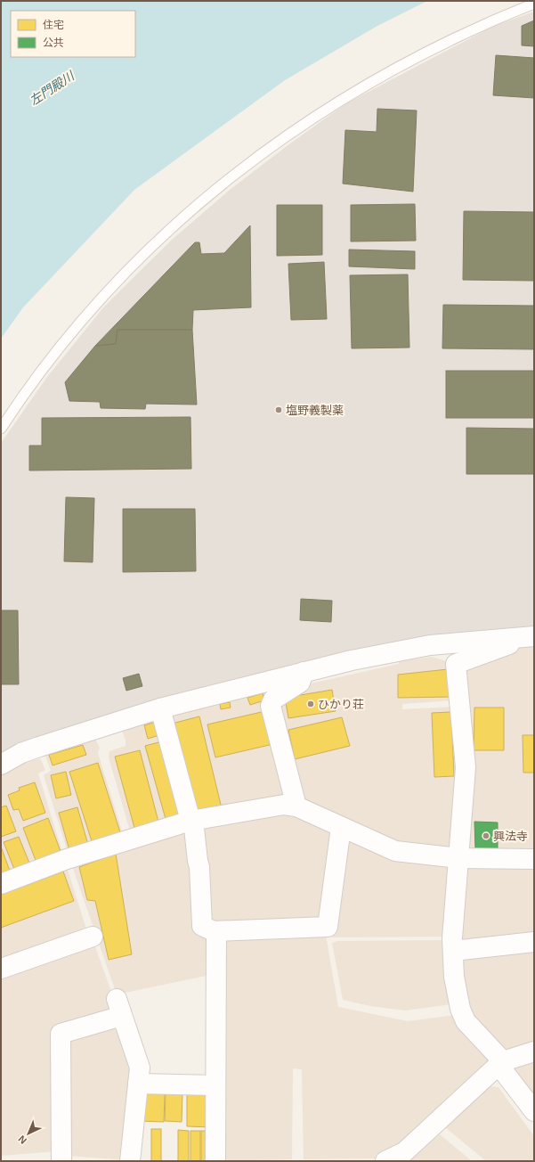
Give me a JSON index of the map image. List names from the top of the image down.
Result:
{
  "water": ["左門殿川"],
  "places": ["塩野義製薬", "ひかり荘", "興法寺"],
  "legend": ["住宅", "公共"],
  "north": "bottom left"
}
